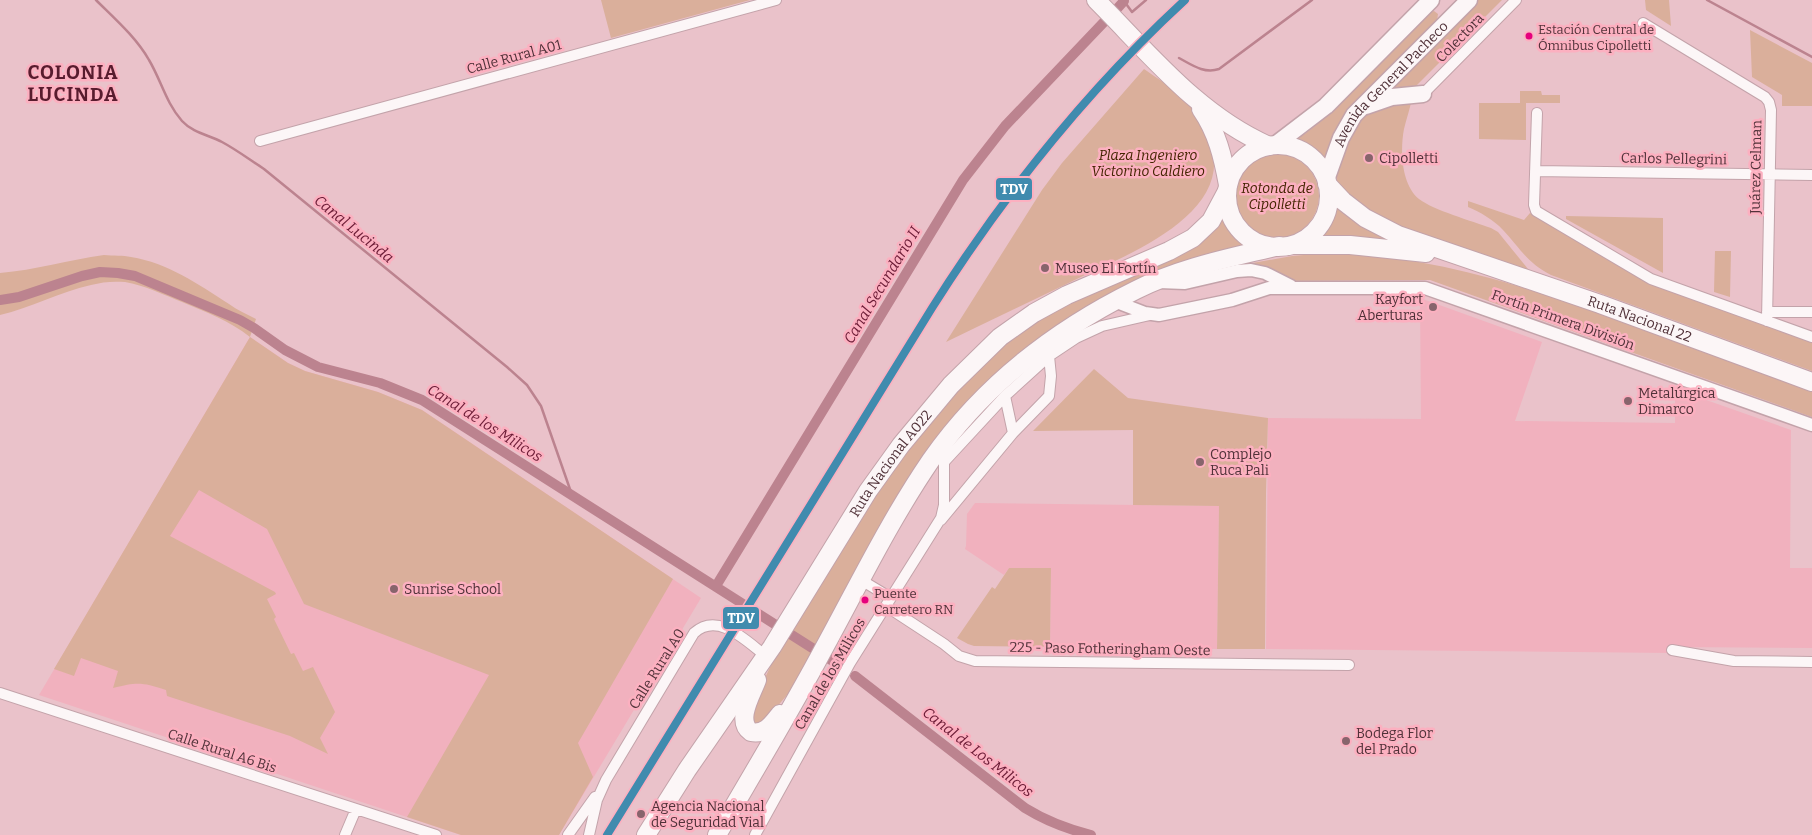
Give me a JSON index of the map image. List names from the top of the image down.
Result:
{
  "streets": {
    "highway": ["Ruta Nacional 22", "Ruta Nacional A022"],
    "main road": ["Avenida General Pacheco"],
    "street": [
      "Colectora",
      "Calle Rural A01",
      "Carlos Pellegrini",
      "Juárez Celman",
      "Fortín Primera División",
      "225 - Paso Fotheringham Oeste",
      "Calle Rural A0",
      "Canal de los Milicos",
      "Calle Rural A6 Bis"
    ]
  },
  "crossings": [
    ["Avenida General Pacheco", "Ruta Nacional 22"],
    ["Avenida General Pacheco", "Ruta Nacional A022"],
    ["Carlos Pellegrini", "Juárez Celman"],
    ["Ruta Nacional 22", "Ruta Nacional A022"],
    ["Ruta Nacional A022", "Calle Rural A0"],
    ["225 - Paso Fotheringham Oeste", "Canal de los Milicos"]
  ],
  "districts": ["COLONIA LUCINDA"],
  "water": [
    "Canal Lucinda",
    "Canal Secundario II",
    "Canal de los Milicos",
    "Canal de Los Milicos"
  ],
  "parks": ["Plaza Ingeniero Victorino Caldiero", "Rotonda de Cipolletti"],
  "places": [
    "Estación Central de Ómnibus Cipolletti",
    "Cipolletti",
    "Museo El Fortín",
    "Kayfort Aberturas",
    "Metalúrgica Dimarco",
    "Complejo Ruca Pali",
    "Sunrise School",
    "Puente Carretero RN",
    "Bodega Flor del Prado",
    "Agencia Nacional de Seguridad Vial"
  ],
  "lines": ["transit line TDV"]
}
